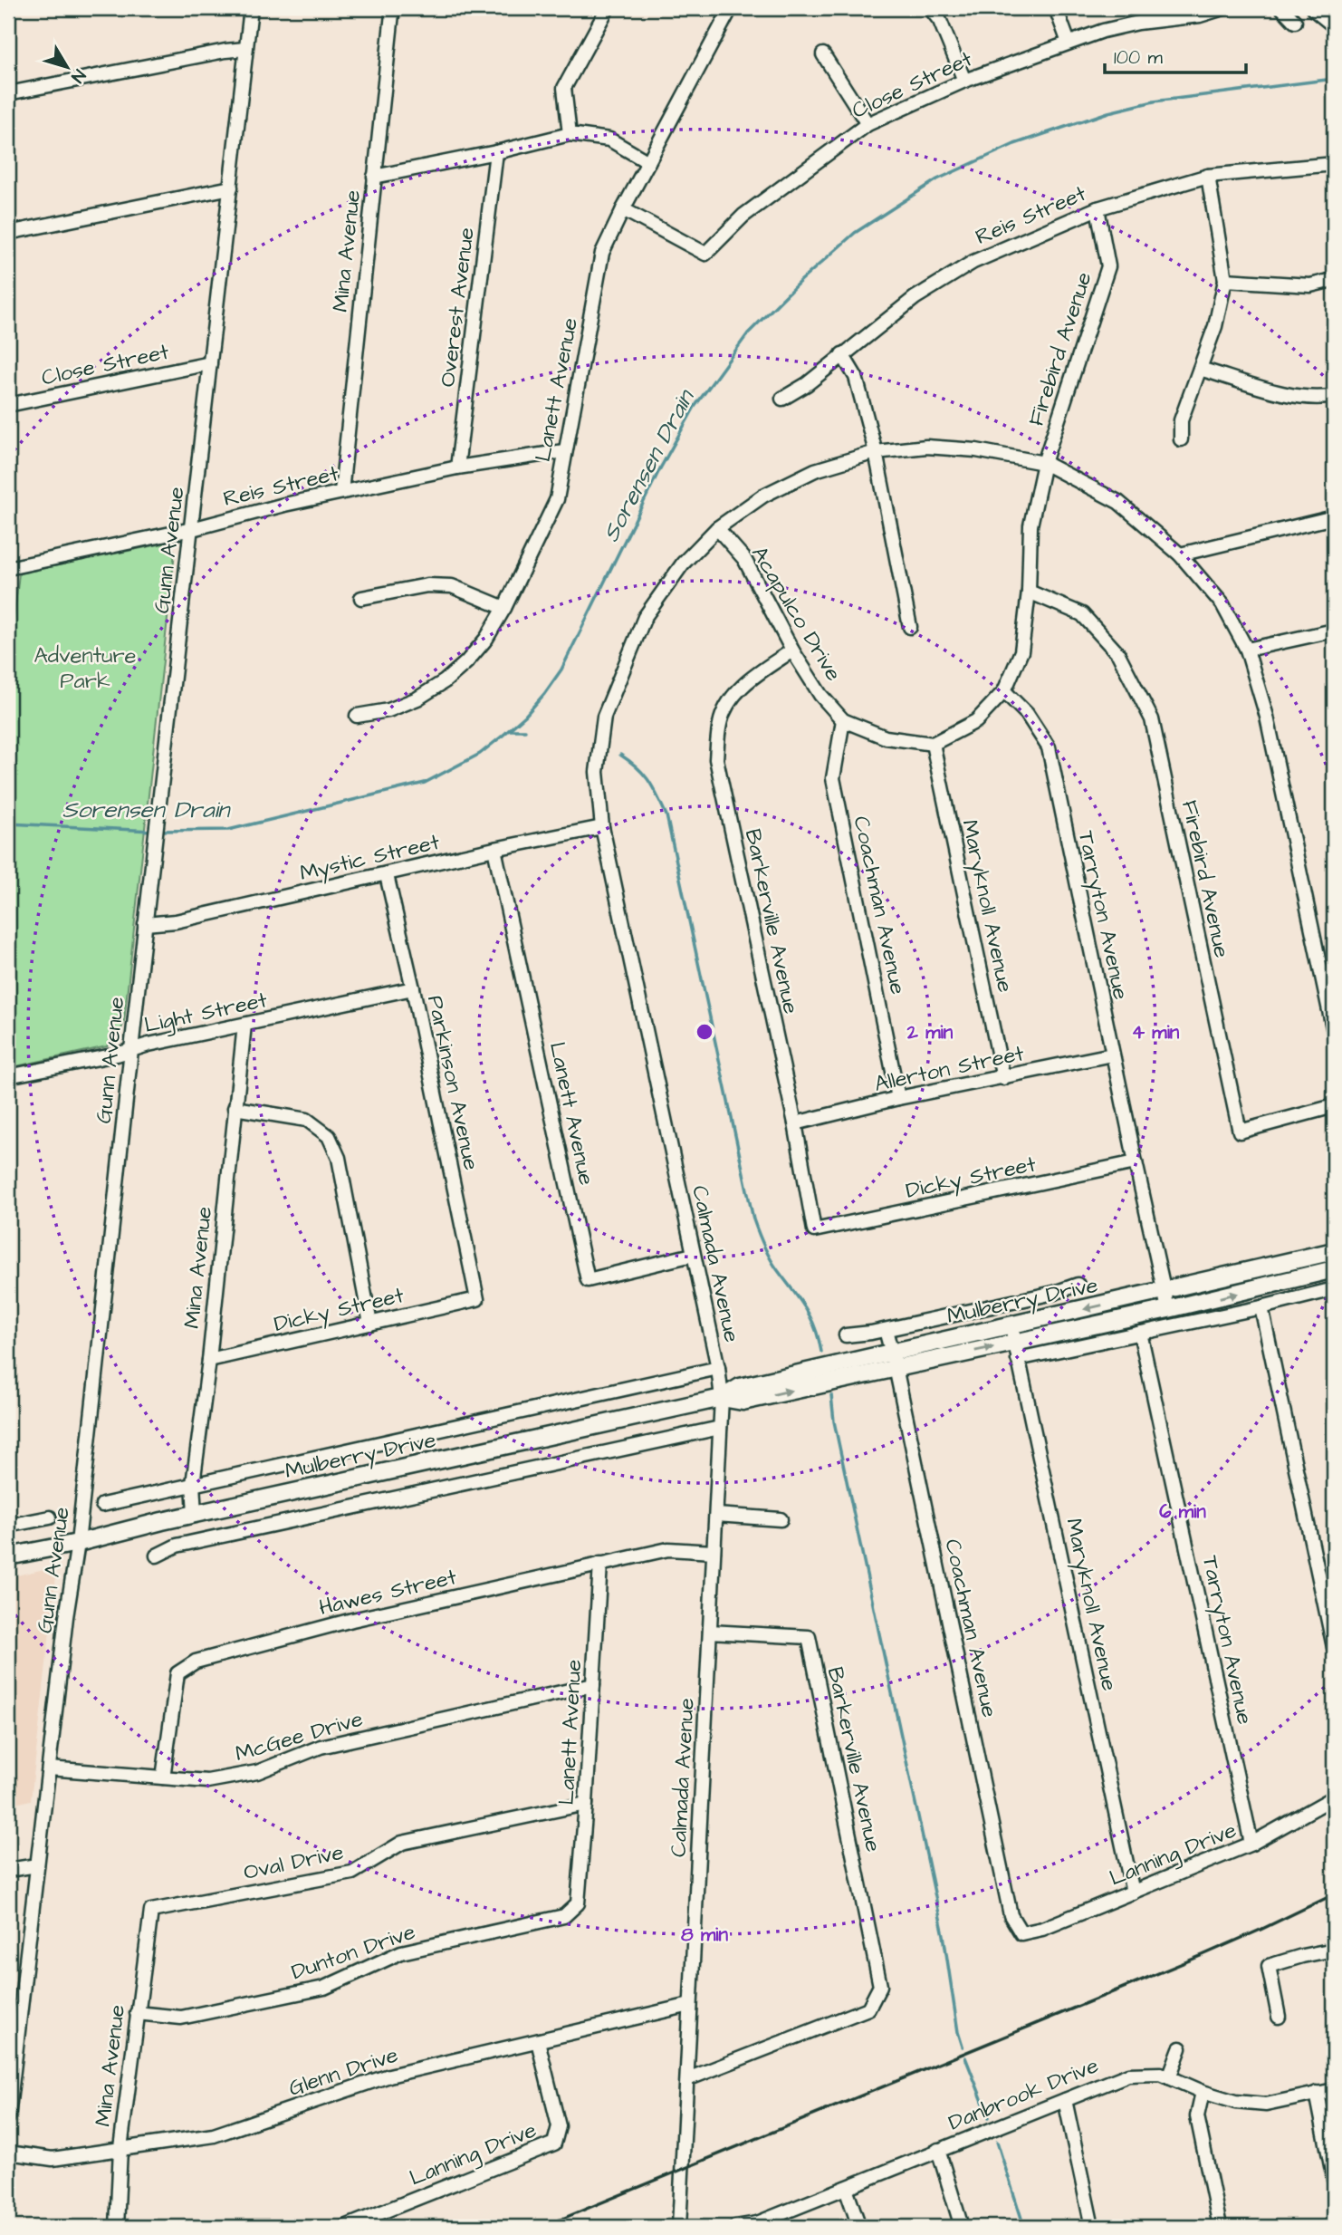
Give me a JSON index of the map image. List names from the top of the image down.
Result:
{
  "streets": {
    "main road": ["Mulberry Drive"],
    "street": [
      "Close Street",
      "Reis Street",
      "Mina Avenue",
      "Overest Avenue",
      "Firebird Avenue",
      "Lanett Avenue",
      "Gunn Avenue",
      "Acapulco Drive",
      "Mystic Street",
      "Coachman Avenue",
      "Maryknoll Avenue",
      "Tarryton Avenue",
      "Barkerville Avenue",
      "Light Street",
      "Allerton Street",
      "Parkinson Avenue",
      "Dicky Street",
      "Calmada Avenue",
      "Hawes Street",
      "McGee Drive",
      "Lanning Drive",
      "Oval Drive",
      "Dunton Drive",
      "Glenn Drive",
      "Danbrook Drive"
    ]
  },
  "crossings": [
    ["Close Street", "Lanett Avenue"],
    ["Close Street", "Gunn Avenue"],
    ["Reis Street", "Mina Avenue"],
    ["Reis Street", "Overest Avenue"],
    ["Reis Street", "Firebird Avenue"],
    ["Reis Street", "Lanett Avenue"],
    ["Reis Street", "Gunn Avenue"],
    ["Mina Avenue", "Light Street"],
    ["Mina Avenue", "Dicky Street"],
    ["Mina Avenue", "Mulberry Drive"],
    ["Mina Avenue", "Oval Drive"],
    ["Mina Avenue", "Dunton Drive"],
    ["Mina Avenue", "Glenn Drive"],
    ["Firebird Avenue", "Calmada Avenue"],
    ["Lanett Avenue", "Mystic Street"],
    ["Lanett Avenue", "Calmada Avenue"],
    ["Lanett Avenue", "Hawes Street"],
    ["Lanett Avenue", "McGee Drive"],
    ["Lanett Avenue", "Oval Drive"],
    ["Lanett Avenue", "Dunton Drive"],
    ["Gunn Avenue", "Mystic Street"],
    ["Gunn Avenue", "Light Street"],
    ["Gunn Avenue", "Mulberry Drive"],
    ["Gunn Avenue", "McGee Drive"],
    ["Acapulco Drive", "Coachman Avenue"],
    ["Acapulco Drive", "Maryknoll Avenue"],
    ["Acapulco Drive", "Barkerville Avenue"],
    ["Acapulco Drive", "Calmada Avenue"],
    ["Mystic Street", "Parkinson Avenue"],
    ["Mystic Street", "Calmada Avenue"],
    ["Coachman Avenue", "Allerton Street"],
    ["Coachman Avenue", "Mulberry Drive"],
    ["Coachman Avenue", "Lanning Drive"],
    ["Maryknoll Avenue", "Allerton Street"],
    ["Maryknoll Avenue", "Mulberry Drive"],
    ["Maryknoll Avenue", "Lanning Drive"],
    ["Tarryton Avenue", "Allerton Street"],
    ["Tarryton Avenue", "Dicky Street"],
    ["Tarryton Avenue", "Mulberry Drive"],
    ["Tarryton Avenue", "Lanning Drive"],
    ["Barkerville Avenue", "Allerton Street"],
    ["Barkerville Avenue", "Dicky Street"],
    ["Barkerville Avenue", "Calmada Avenue"],
    ["Light Street", "Parkinson Avenue"],
    ["Parkinson Avenue", "Dicky Street"],
    ["Calmada Avenue", "Mulberry Drive"],
    ["Calmada Avenue", "Hawes Street"],
    ["Calmada Avenue", "Glenn Drive"],
    ["Hawes Street", "McGee Drive"],
    ["Lanning Drive", "Glenn Drive"]
  ],
  "water": ["Sorensen Drain"],
  "parks": ["Adventure Park"],
  "scale_bar": "100 m",
  "north": "bottom right",
  "rings": [
    "2 min",
    "4 min",
    "6 min",
    "8 min"
  ]
}
